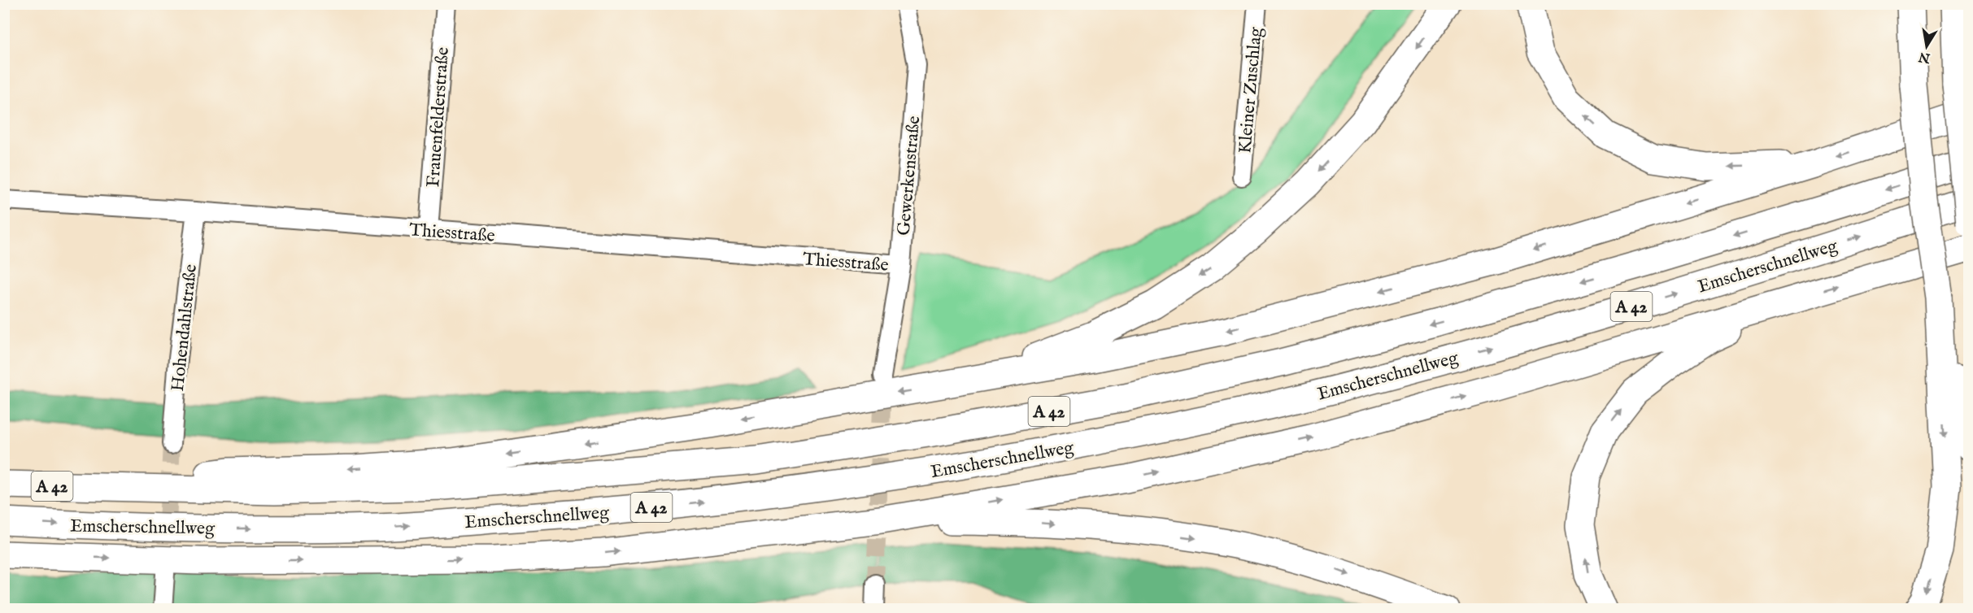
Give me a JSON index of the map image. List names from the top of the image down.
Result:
{
  "streets": {
    "highway": ["Emscherschnellweg", "A 42"],
    "street": [
      "Kleiner Zuschlag",
      "Frauenfelderstraße",
      "Gewerkenstraße",
      "Thiesstraße",
      "Hohendahlstraße"
    ]
  },
  "crossings": [
    ["Frauenfelderstraße", "Thiesstraße"],
    ["Gewerkenstraße", "Thiesstraße"],
    ["Thiesstraße", "Hohendahlstraße"]
  ],
  "north": "bottom"
}
